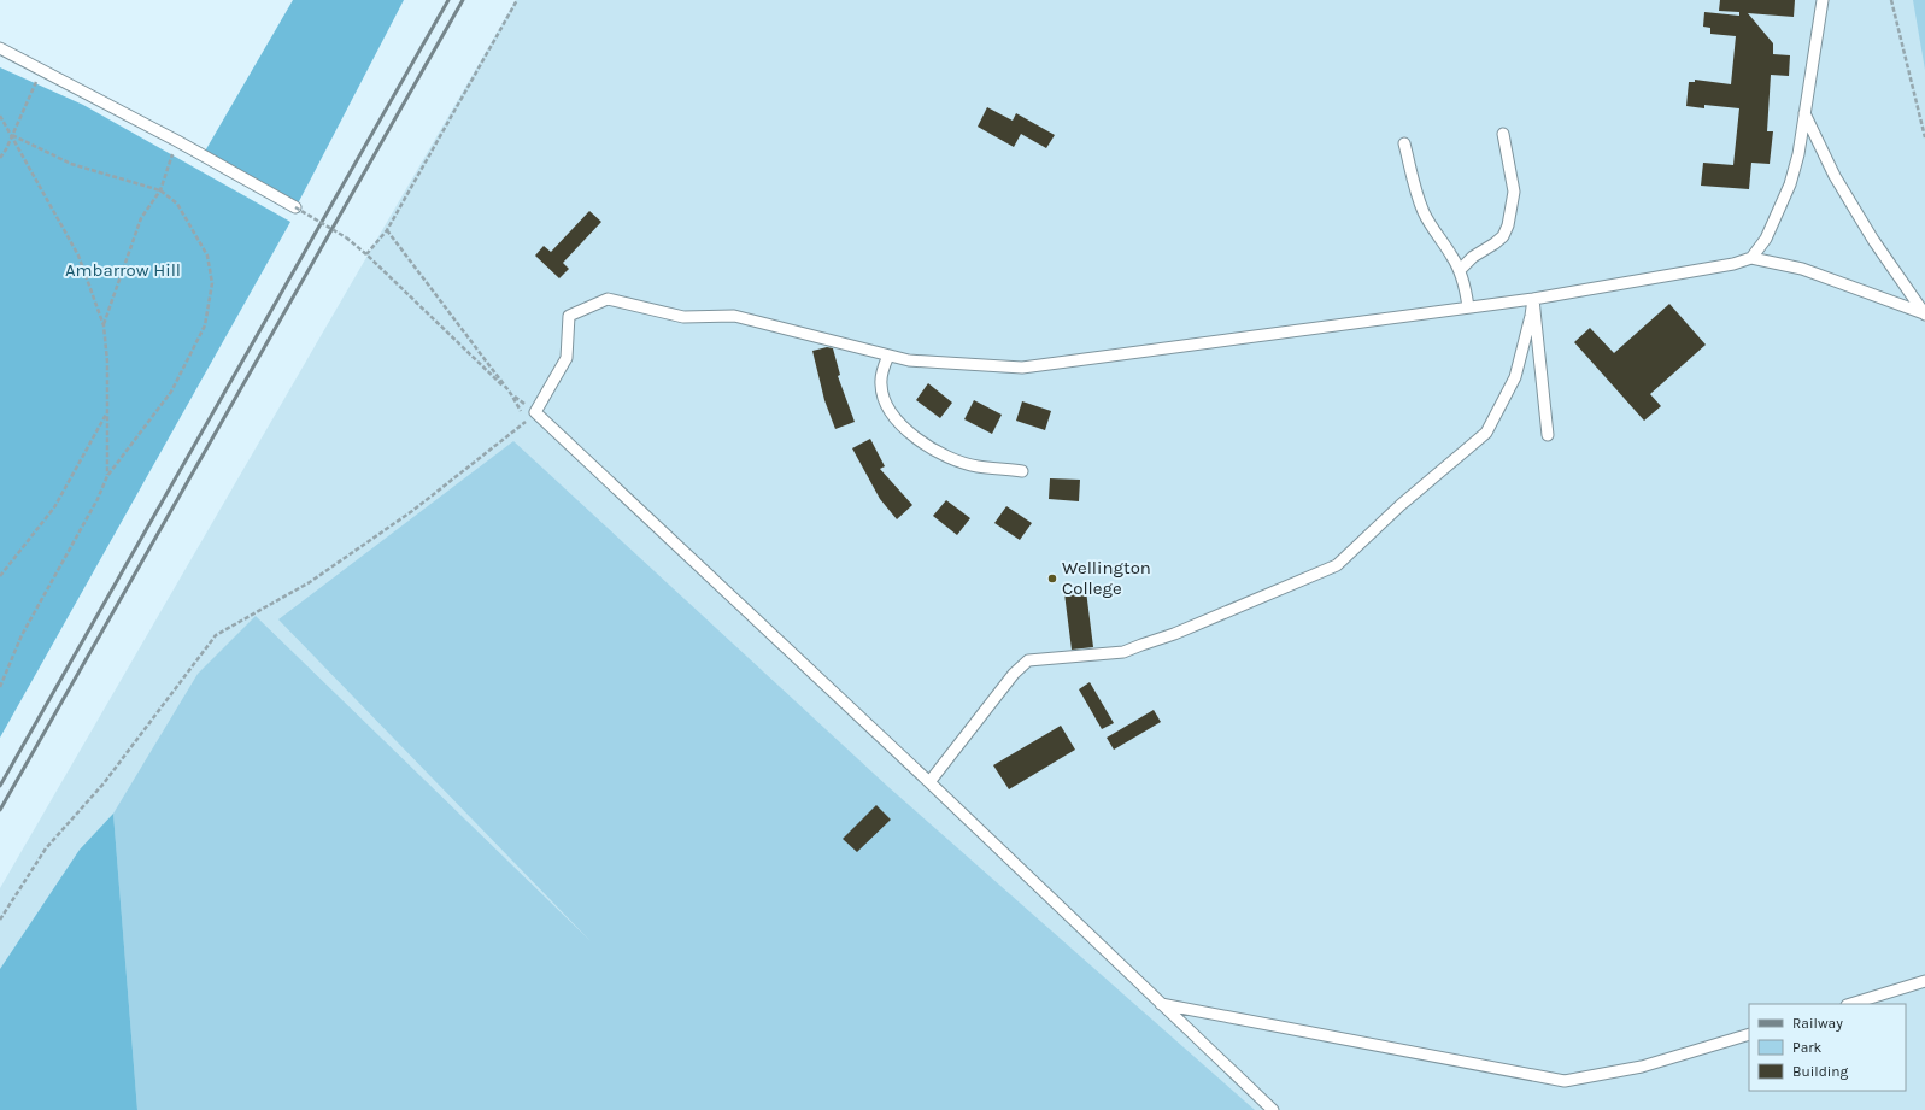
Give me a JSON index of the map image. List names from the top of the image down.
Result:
{
  "parks": ["Ambarrow Hill"],
  "places": ["Wellington College"],
  "legend": ["Railway", "Park", "Building"]
}
